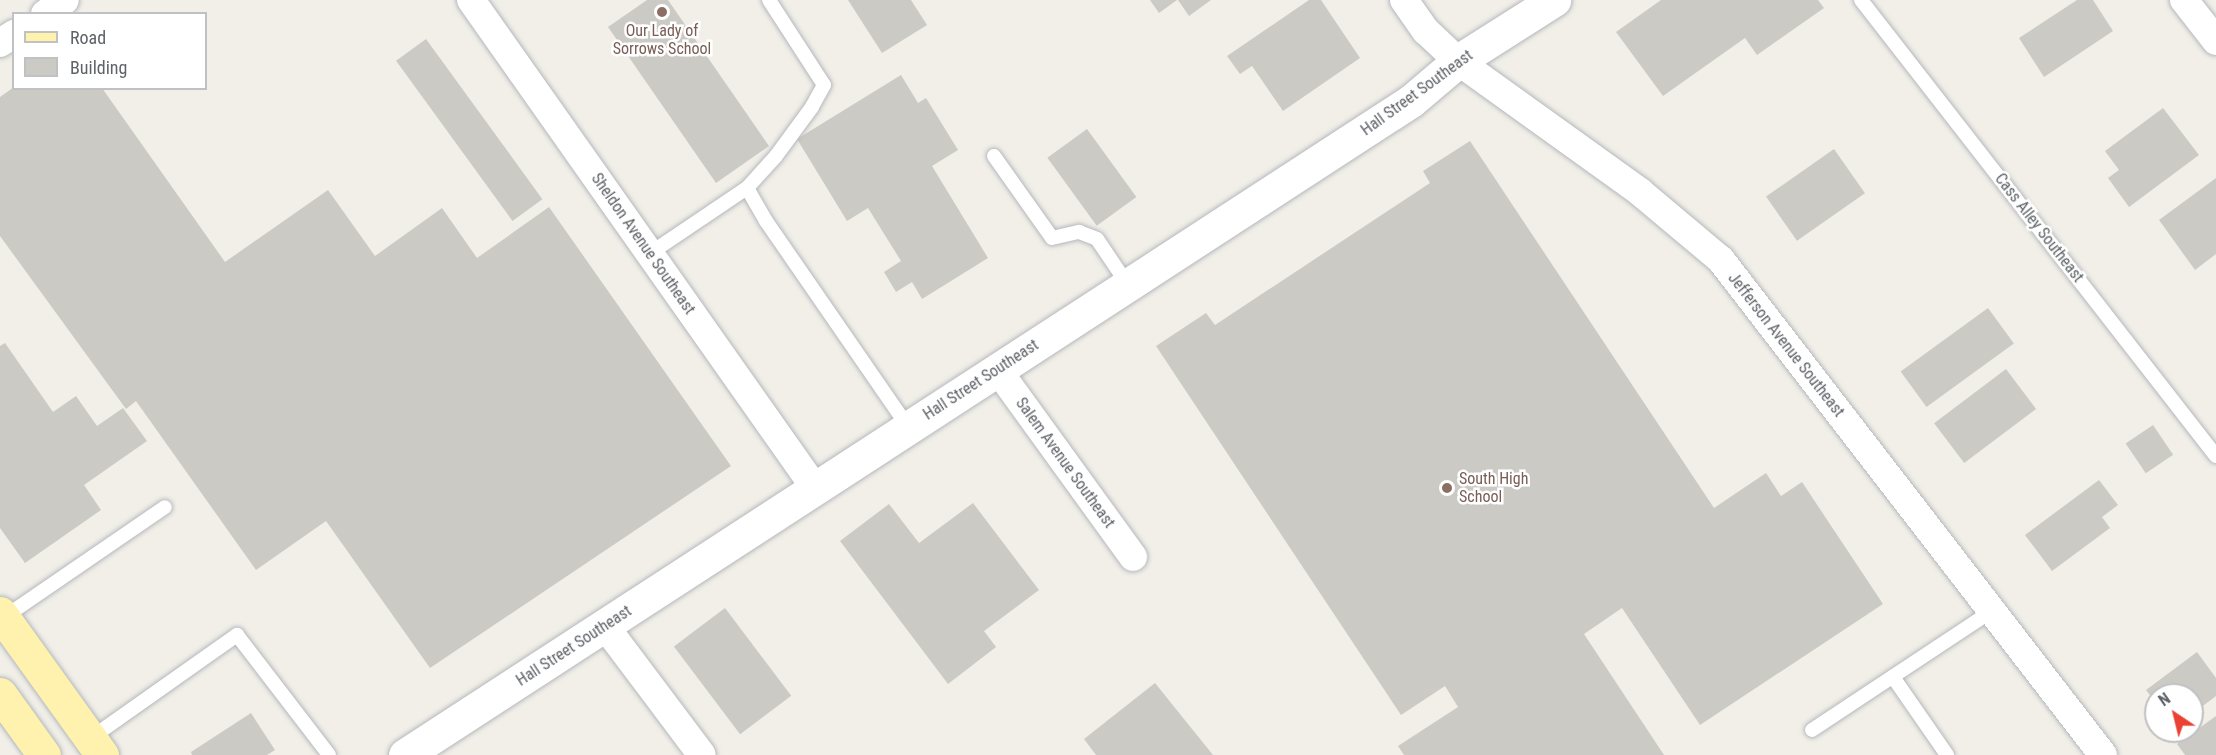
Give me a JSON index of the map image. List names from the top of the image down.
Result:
{
  "streets": {
    "main road": ["Hall Street Southeast"],
    "street": ["Sheldon Avenue Southeast", "Jefferson Avenue Southeast", "Salem Avenue Southeast"],
    "lane": ["Cass Alley Southeast"]
  },
  "crossings": [
    ["Hall Street Southeast", "Sheldon Avenue Southeast"],
    ["Hall Street Southeast", "Jefferson Avenue Southeast"],
    ["Hall Street Southeast", "Salem Avenue Southeast"]
  ],
  "places": ["Our Lady of Sorrows School", "South High School"],
  "legend": ["Road", "Building"],
  "north": "top left"
}
